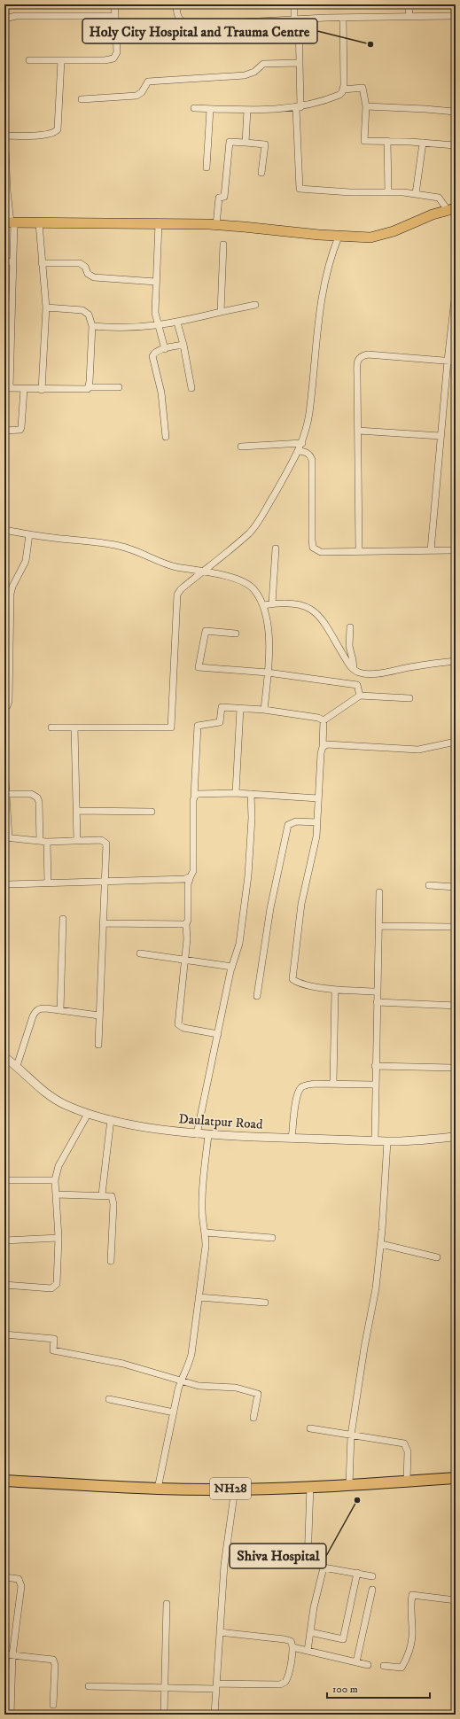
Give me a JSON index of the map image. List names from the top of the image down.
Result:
{
  "streets": {
    "highway": ["NH28"],
    "street": ["Daulatpur Road"]
  },
  "places": ["Holy City Hospital and Trauma Centre", "Shiva Hospital"],
  "scale_bar": "100 m"
}
